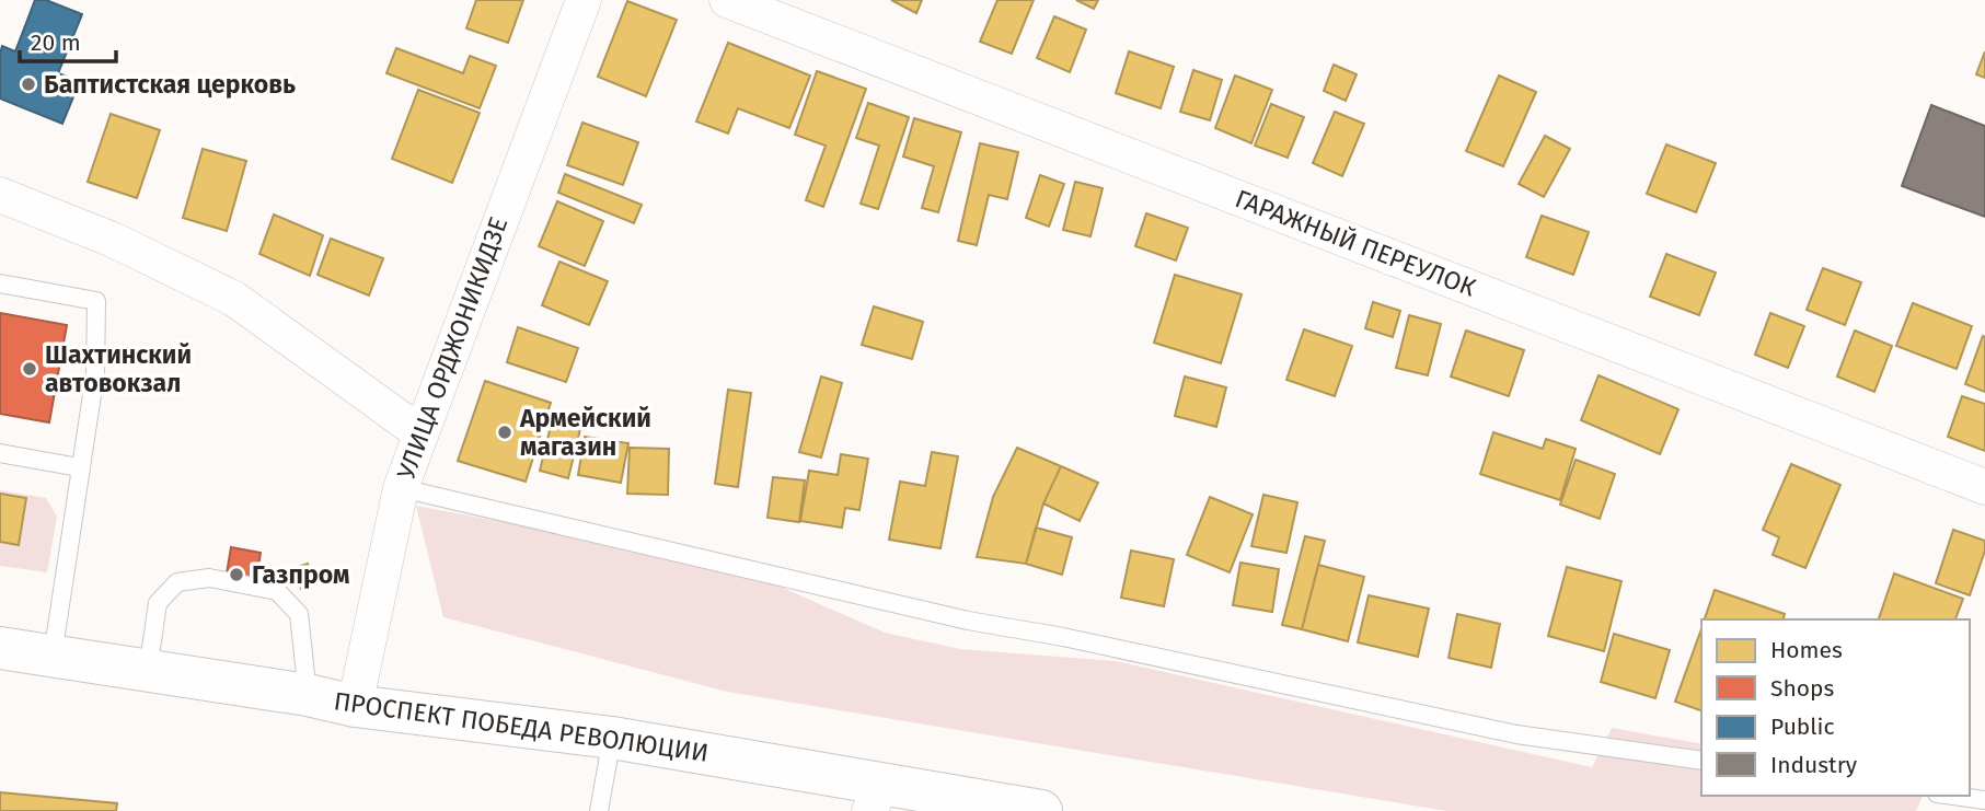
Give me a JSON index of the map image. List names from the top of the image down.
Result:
{
  "streets": {
    "main road": ["ПРОСПЕКТ ПОБЕДА РЕВОЛЮЦИИ"],
    "street": ["ГАРАЖНЫЙ ПЕРЕУЛОК", "УЛИЦА ОРДЖОНИКИДЗЕ"]
  },
  "crossings": [
    ["УЛИЦА ОРДЖОНИКИДЗЕ", "ПРОСПЕКТ ПОБЕДА РЕВОЛЮЦИИ"]
  ],
  "places": [
    "Баптистская церковь",
    "Шахтинский автовокзал",
    "Армейский магазин",
    "Газпром"
  ],
  "legend": [
    "Homes",
    "Shops",
    "Public",
    "Industry"
  ],
  "scale_bar": "20 m"
}
